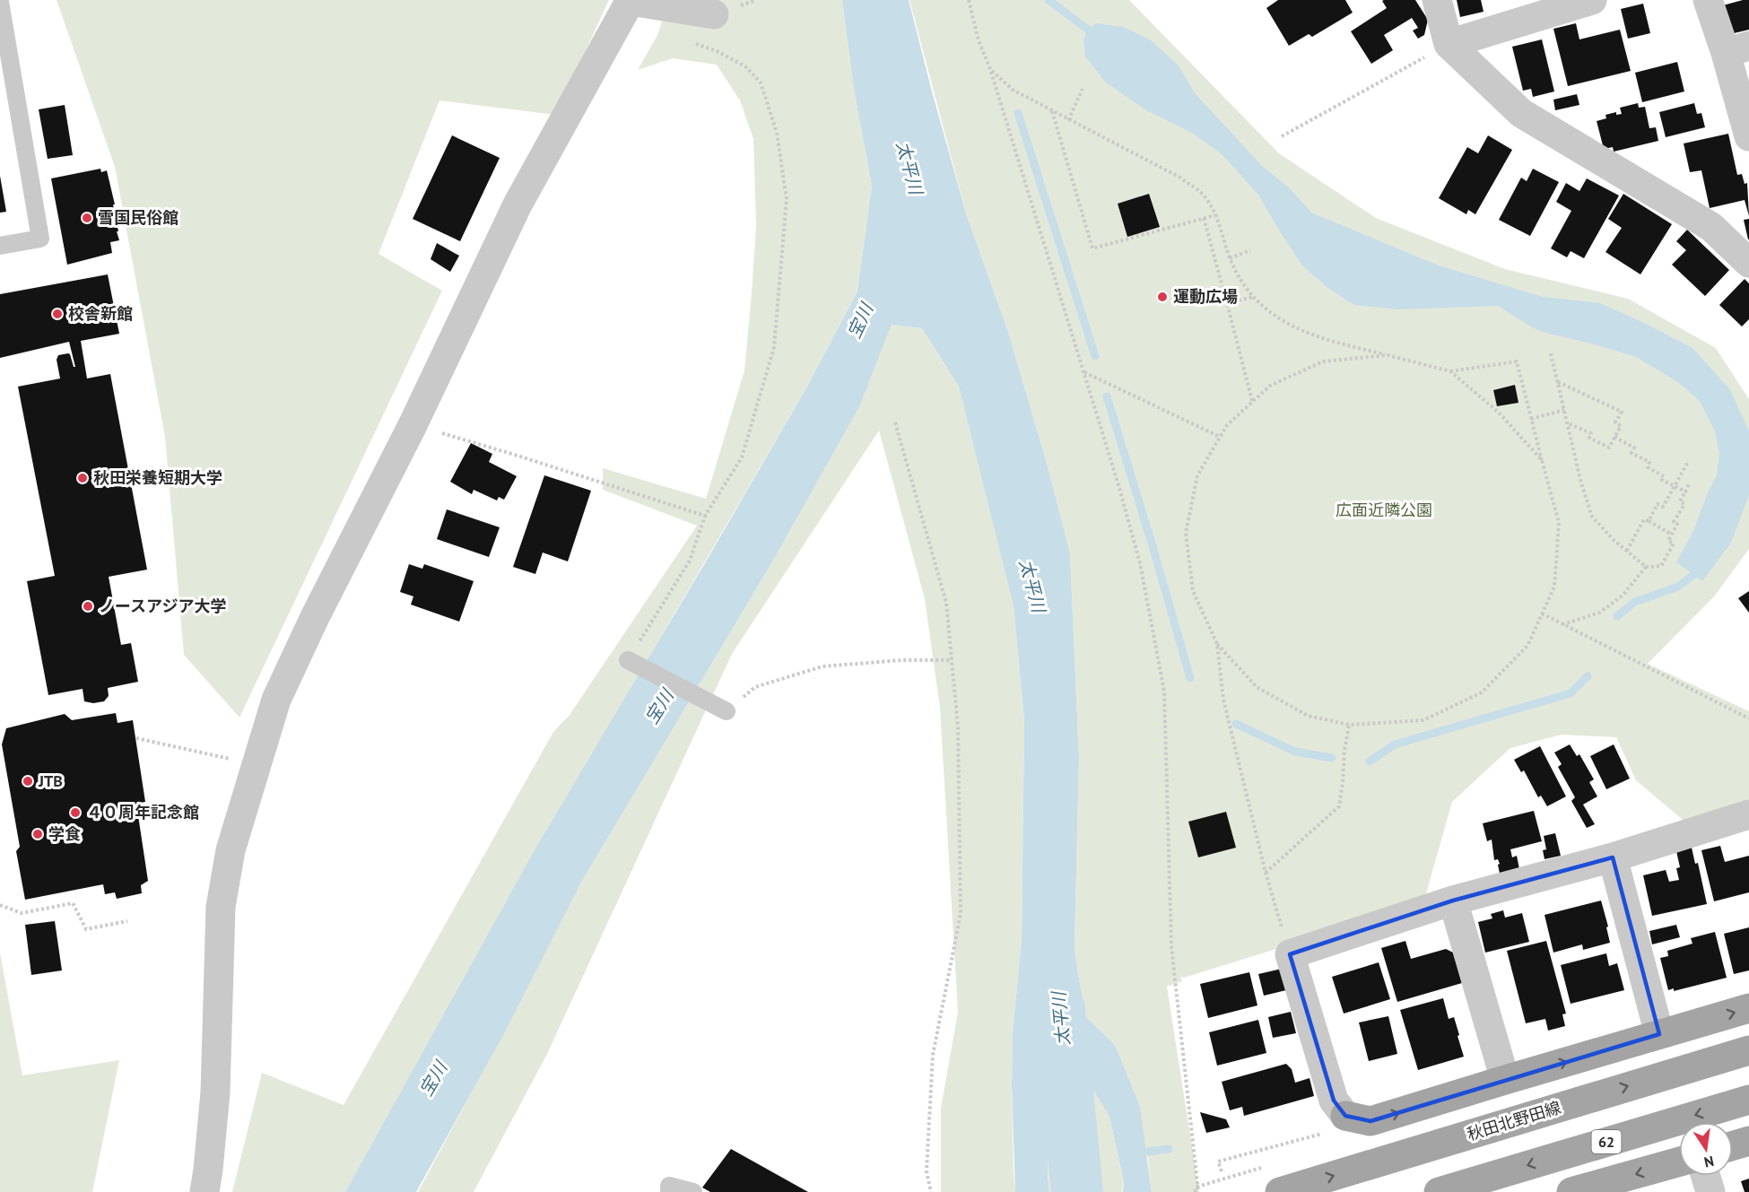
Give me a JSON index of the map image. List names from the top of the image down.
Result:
{
  "streets": {
    "main road": ["秋田北野田線", "62"]
  },
  "water": ["太平川", "宝川"],
  "parks": ["広面近隣公園"],
  "places": [
    "雪国民俗館",
    "運動広場",
    "校舎新館",
    "秋田栄養短期大学",
    "ノースアジア大学",
    "JTB",
    "４０周年記念館",
    "学食"
  ],
  "north": "bottom"
}
